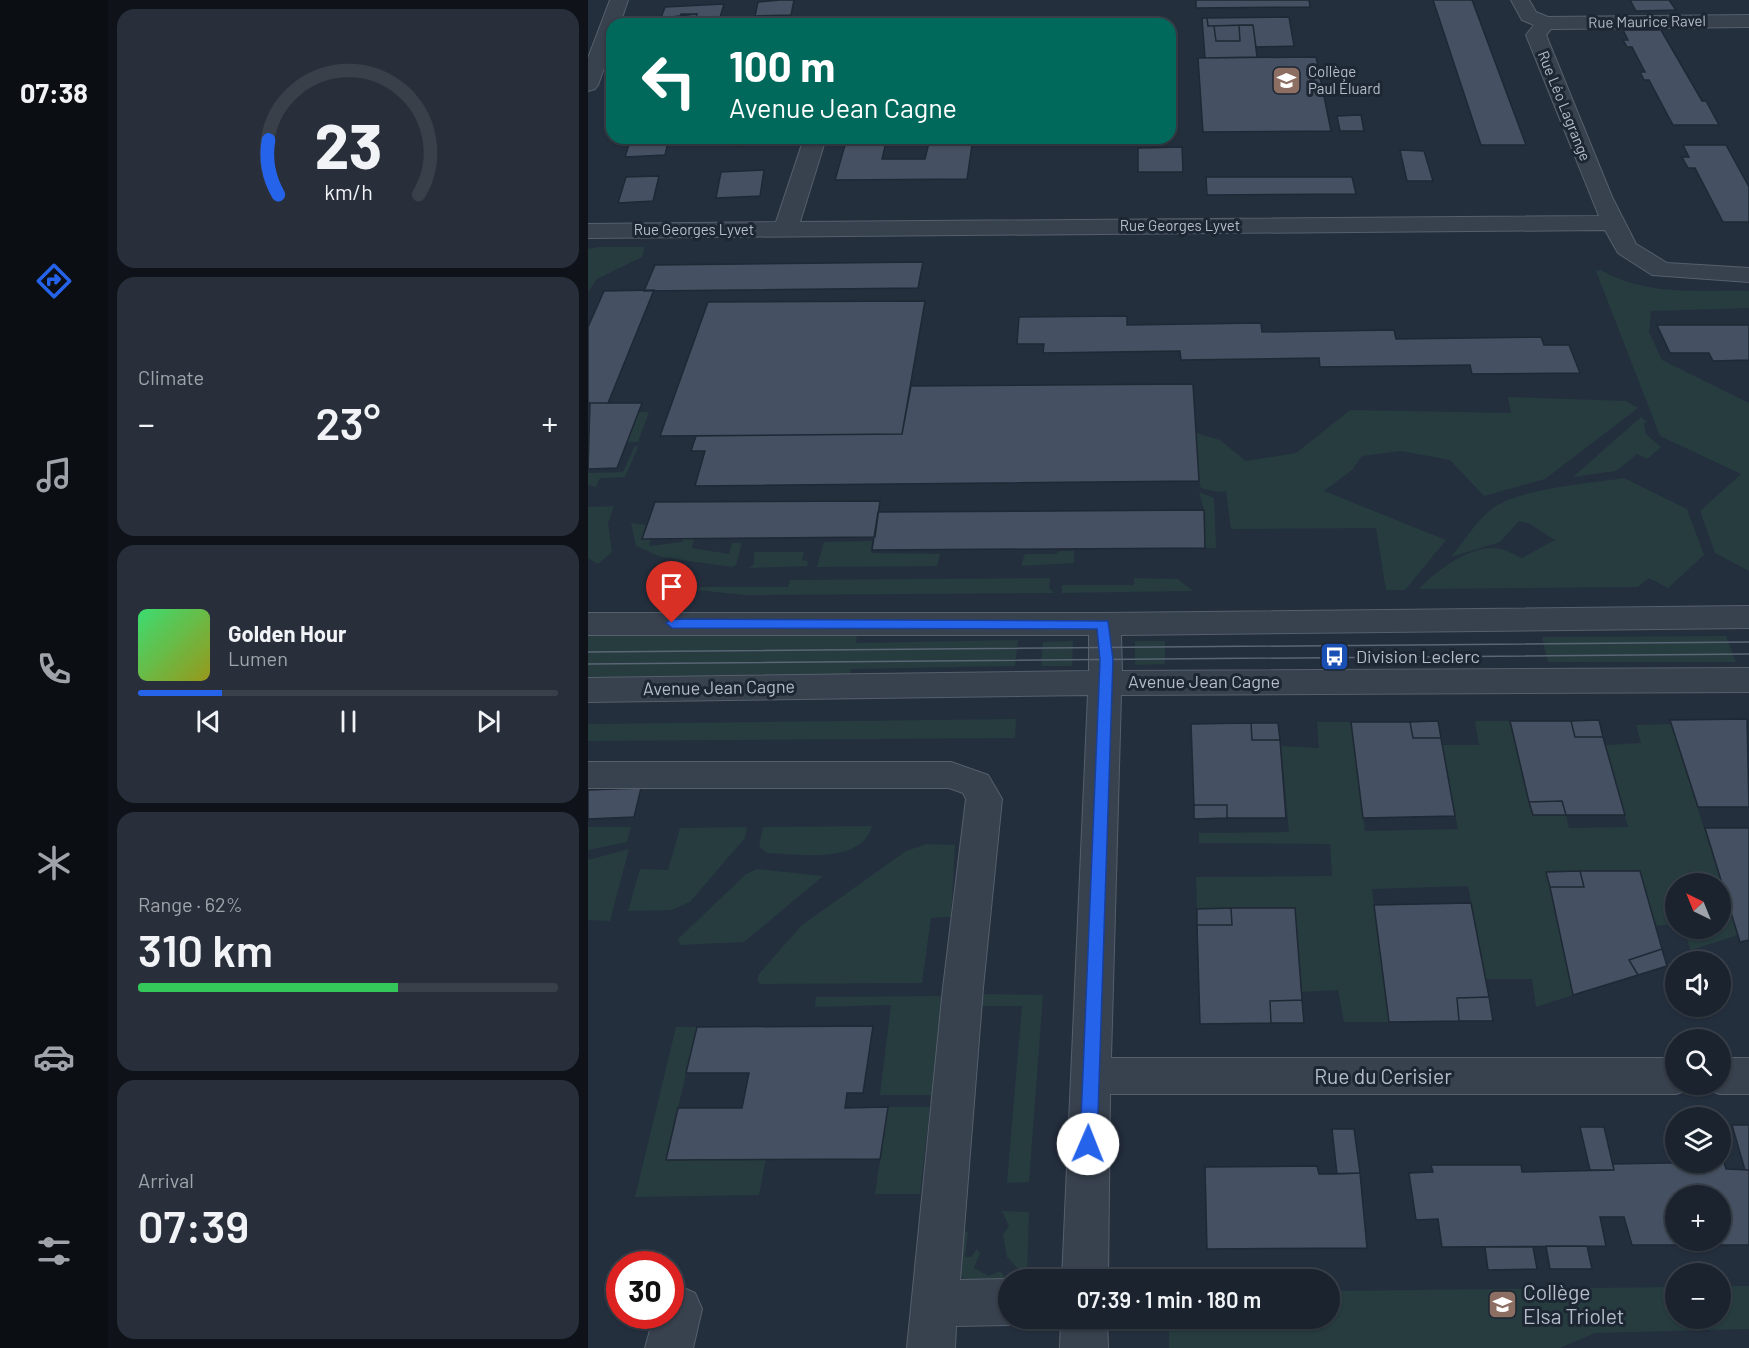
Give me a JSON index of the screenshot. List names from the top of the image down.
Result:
{
  "streets": {
    "street": [
      "Rue Maurice Ravel",
      "Rue Léo Lagrange",
      "Rue Georges Lyvet",
      "Avenue Jean Cagne",
      "Rue du Cerisier"
    ]
  },
  "crossings": [
    ["Rue Maurice Ravel", "Rue Léo Lagrange"],
    ["Rue Léo Lagrange", "Rue Georges Lyvet"]
  ],
  "places": {
    "school or university": ["Collège Paul Éluard", "Collège Elsa Triolet"],
    "bus stop": ["Division Leclerc"]
  },
  "north": "top left",
  "page": {
    "tabs": "07:38",
    "turn": ["100 m", "Avenue Jean Cagne"],
    "tile": [
      "Climate",
      ["Range · 62%", "310 km"],
      ["Arrival", "07:39"]
    ],
    "heat": ["−", "23°", "+"],
    "song": ["Golden Hour", "Lumen"],
    "map_buttons": ["+", "−"],
    "limit": "30",
    "trip": "07:39 · 1 min · 180 m",
    "gauge": ["23", "km/h"]
  }
}
